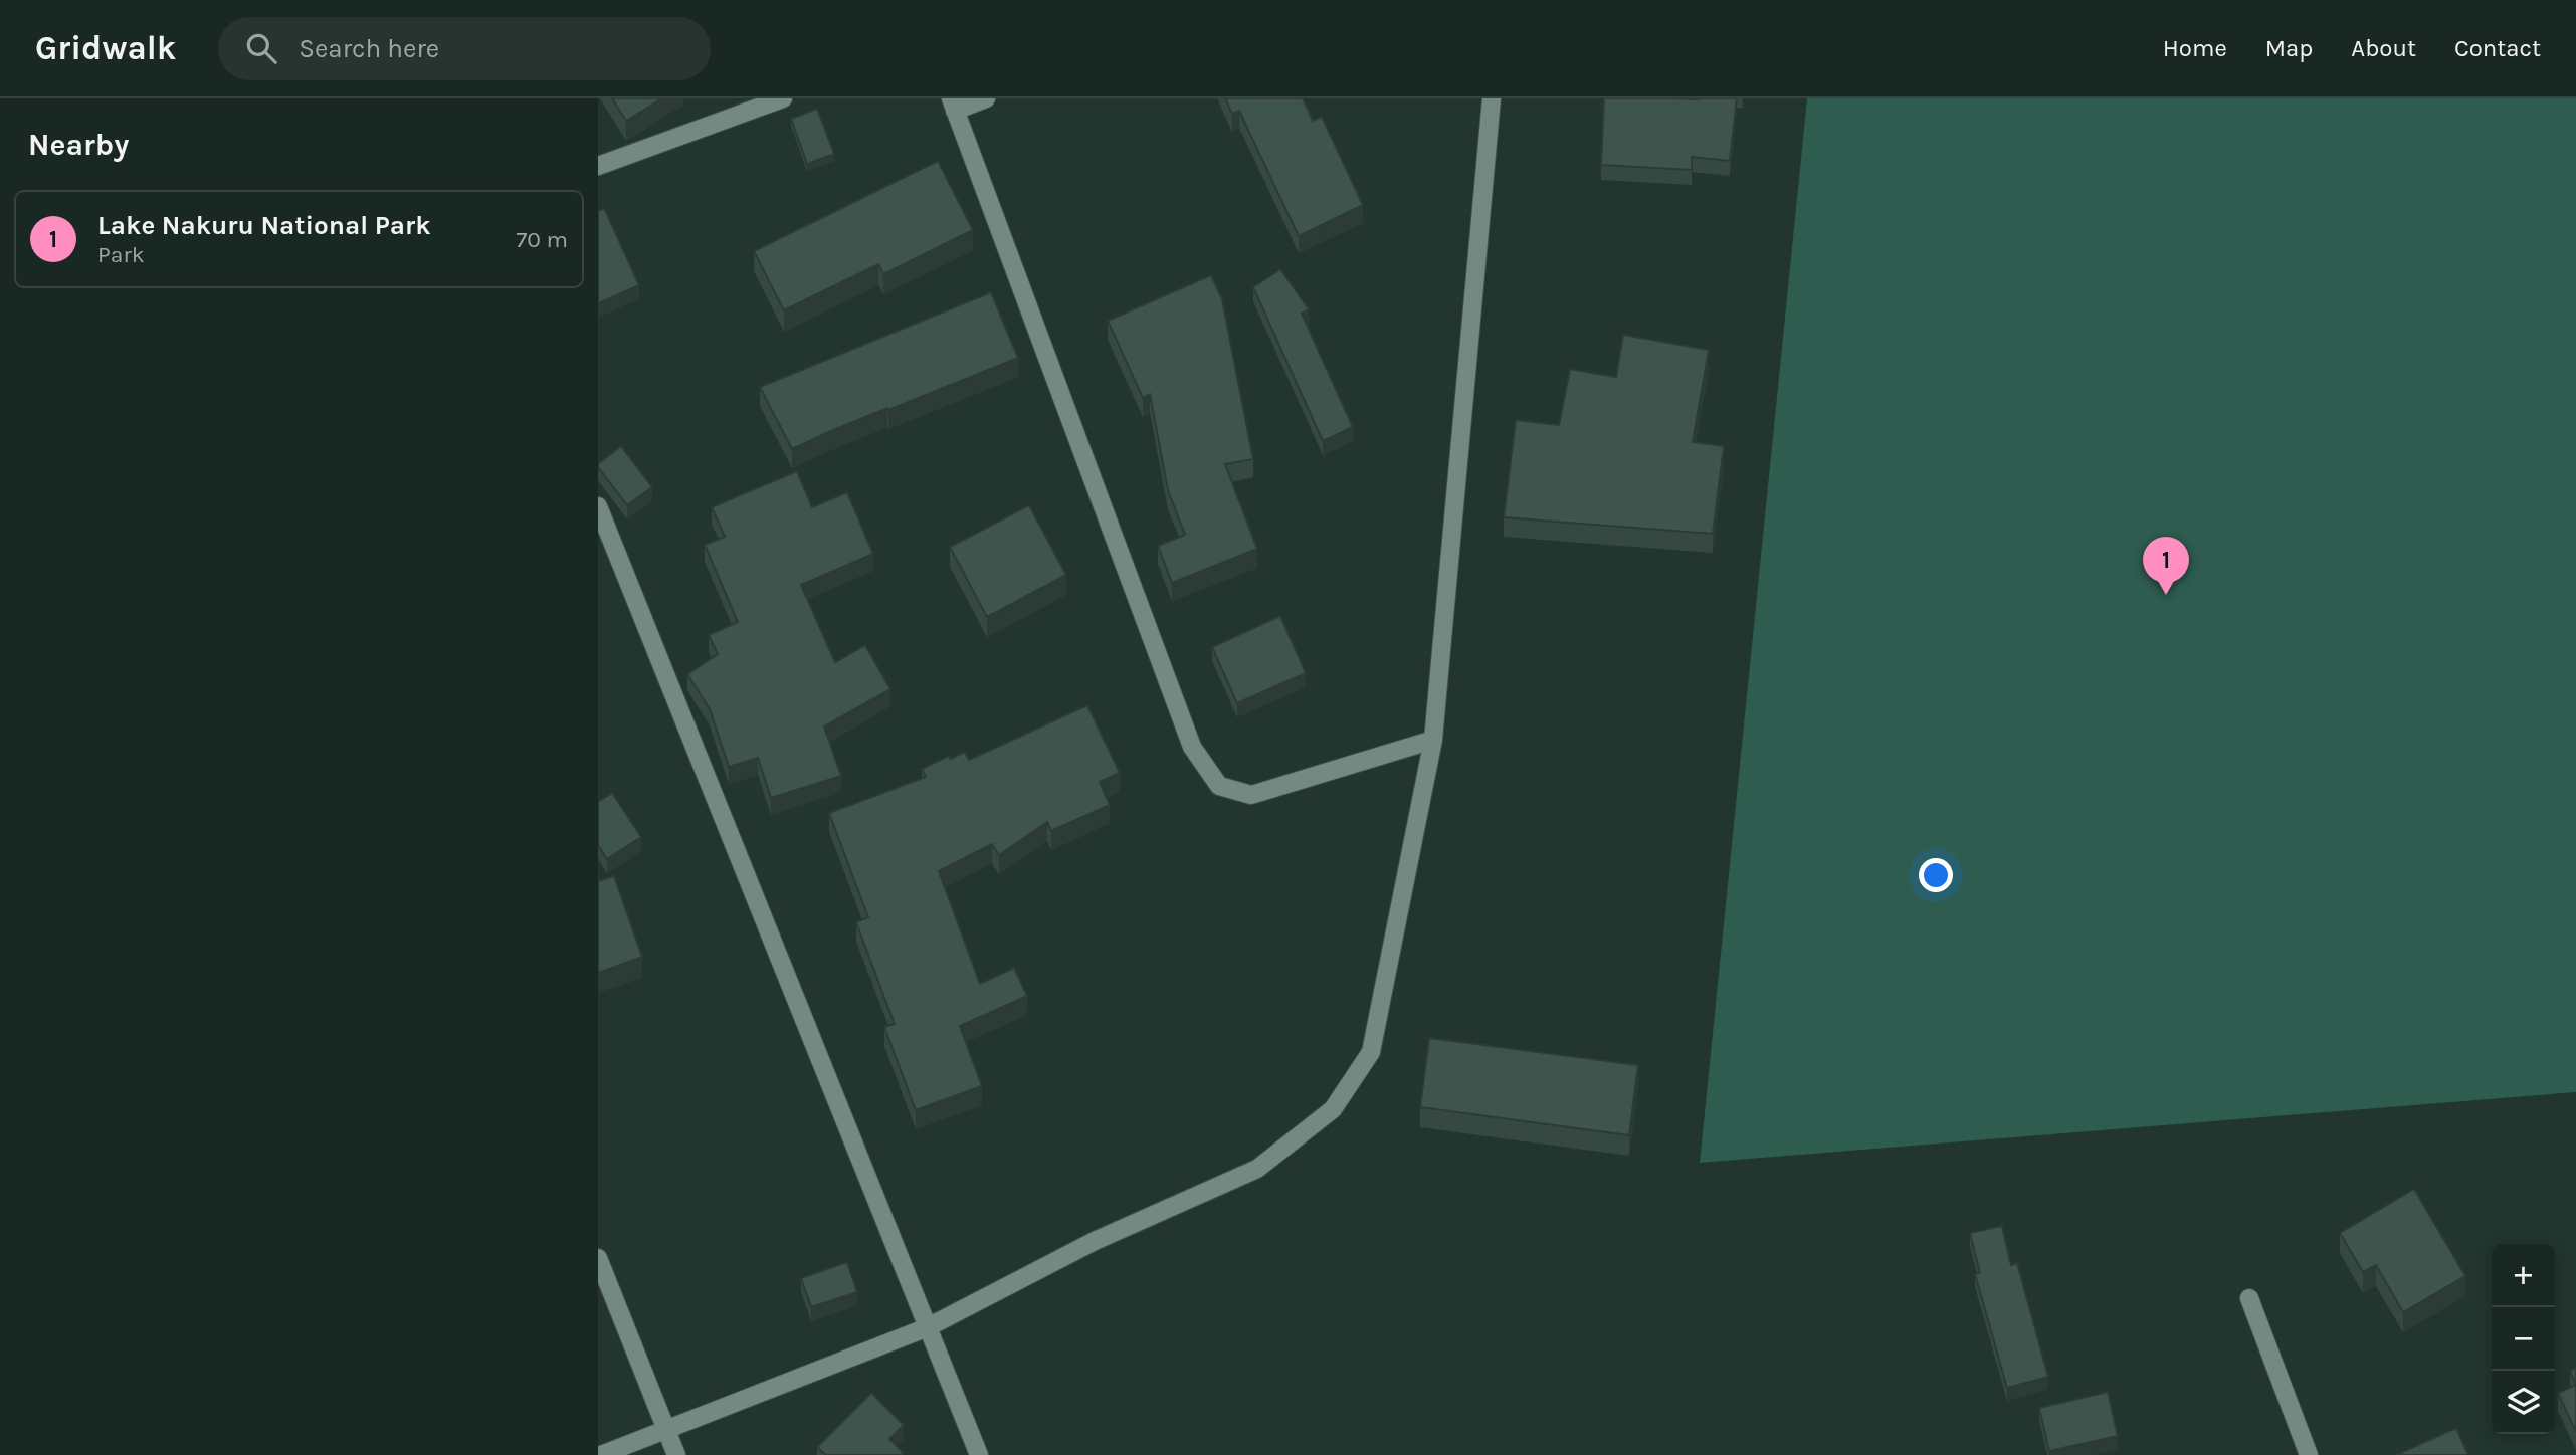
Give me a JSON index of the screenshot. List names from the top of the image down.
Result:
{
  "page": {
    "header": "Gridwalk",
    "search": "Search here",
    "nav": [
      "Home",
      "Map",
      "About",
      "Contact"
    ],
    "heading": "Nearby",
    "list": [
      {
        "mark": "1",
        "name": "Lake Nakuru National Park",
        "note": "Park",
        "value": "70 m"
      }
    ],
    "pins": "1",
    "map_buttons": ["+", "−"]
  }
}
